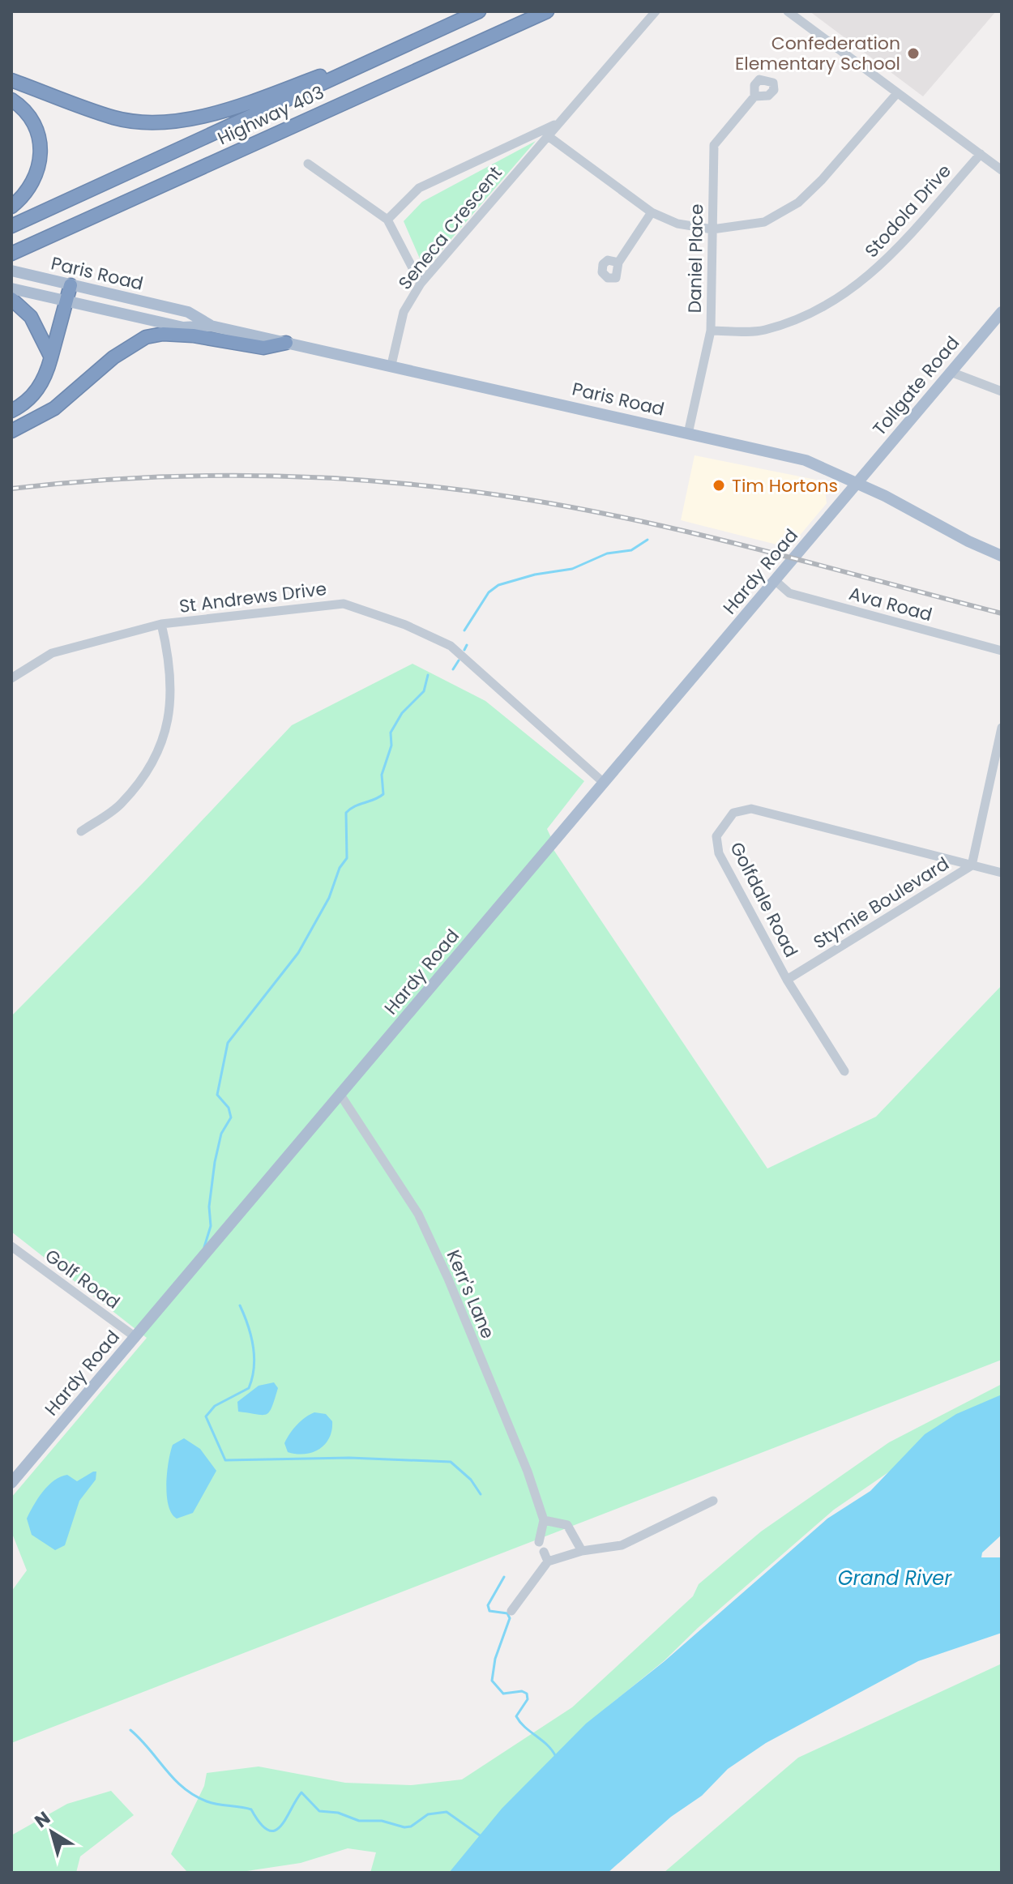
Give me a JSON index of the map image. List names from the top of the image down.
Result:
{
  "streets": {
    "highway": ["Highway 403"],
    "main road": ["Paris Road", "Tollgate Road", "Hardy Road"],
    "street": [
      "Stodola Drive",
      "Seneca Crescent",
      "Daniel Place",
      "St Andrews Drive",
      "Ava Road",
      "Golfdale Road",
      "Stymie Boulevard",
      "Golf Road",
      "Kerr's Lane"
    ]
  },
  "crossings": [
    ["Stodola Drive", "Daniel Place"],
    ["Seneca Crescent", "Paris Road"],
    ["Daniel Place", "Paris Road"],
    ["Paris Road", "Tollgate Road"],
    ["Paris Road", "Hardy Road"],
    ["Tollgate Road", "Hardy Road"],
    ["Hardy Road", "St Andrews Drive"],
    ["Hardy Road", "Ava Road"],
    ["Hardy Road", "Golf Road"],
    ["Hardy Road", "Kerr's Lane"],
    ["Golfdale Road", "Stymie Boulevard"]
  ],
  "water": ["Grand River"],
  "places": ["Confederation Elementary School", "Tim Hortons"],
  "north": "top left"
}
